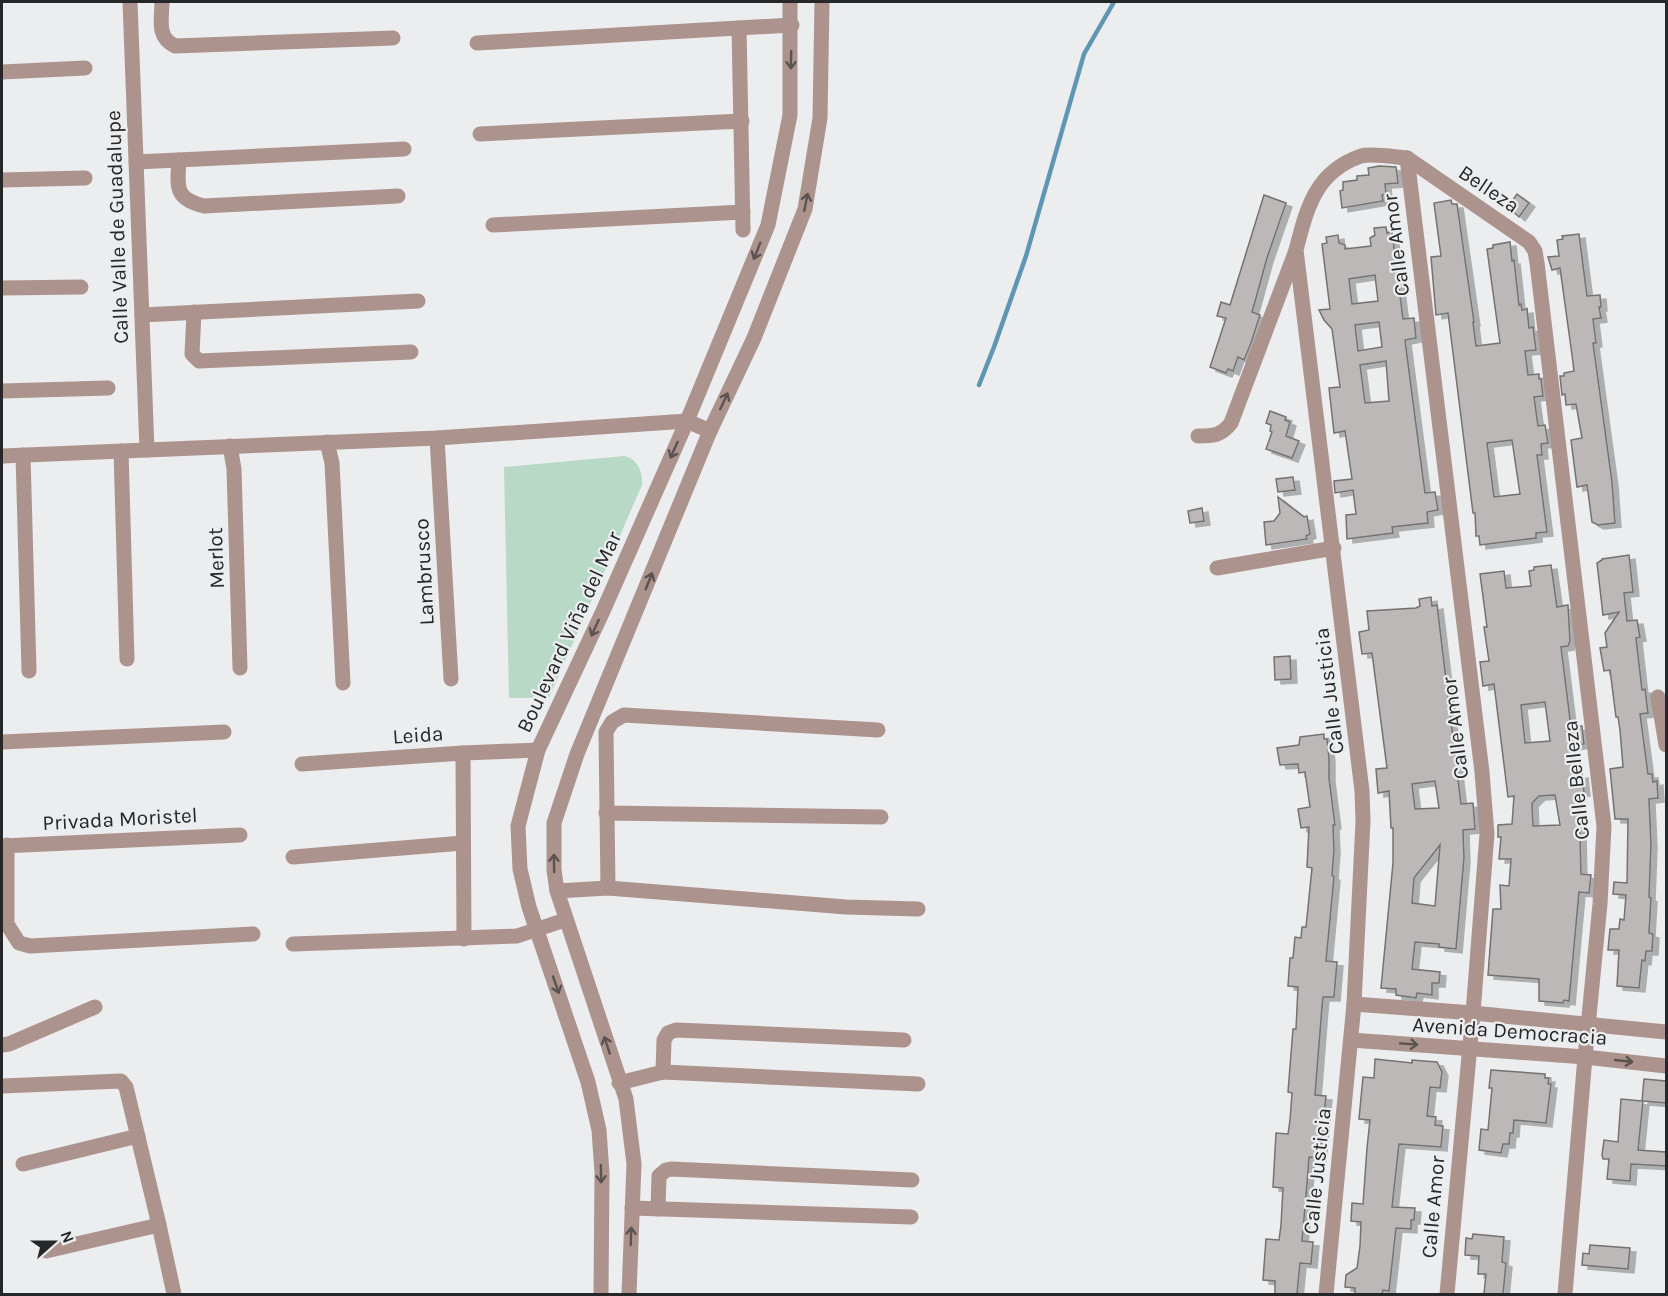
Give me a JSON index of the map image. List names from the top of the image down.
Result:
{
  "streets": {
    "street": [
      "Belleza",
      "Calle Valle de Guadalupe",
      "Calle Amor",
      "Merlot",
      "Lambrusco",
      "Boulevard Viña del Mar",
      "Calle Justicia",
      "Leida",
      "Calle Belleza",
      "Privada Moristel",
      "Avenida Democracia"
    ]
  },
  "crossings": [
    ["Belleza", "Calle Amor"],
    ["Belleza", "Calle Justicia"],
    ["Belleza", "Calle Belleza"],
    ["Calle Amor", "Calle Justicia"],
    ["Calle Amor", "Avenida Democracia"],
    ["Boulevard Viña del Mar", "Leida"],
    ["Calle Justicia", "Avenida Democracia"],
    ["Calle Belleza", "Avenida Democracia"]
  ],
  "north": "right"
}
